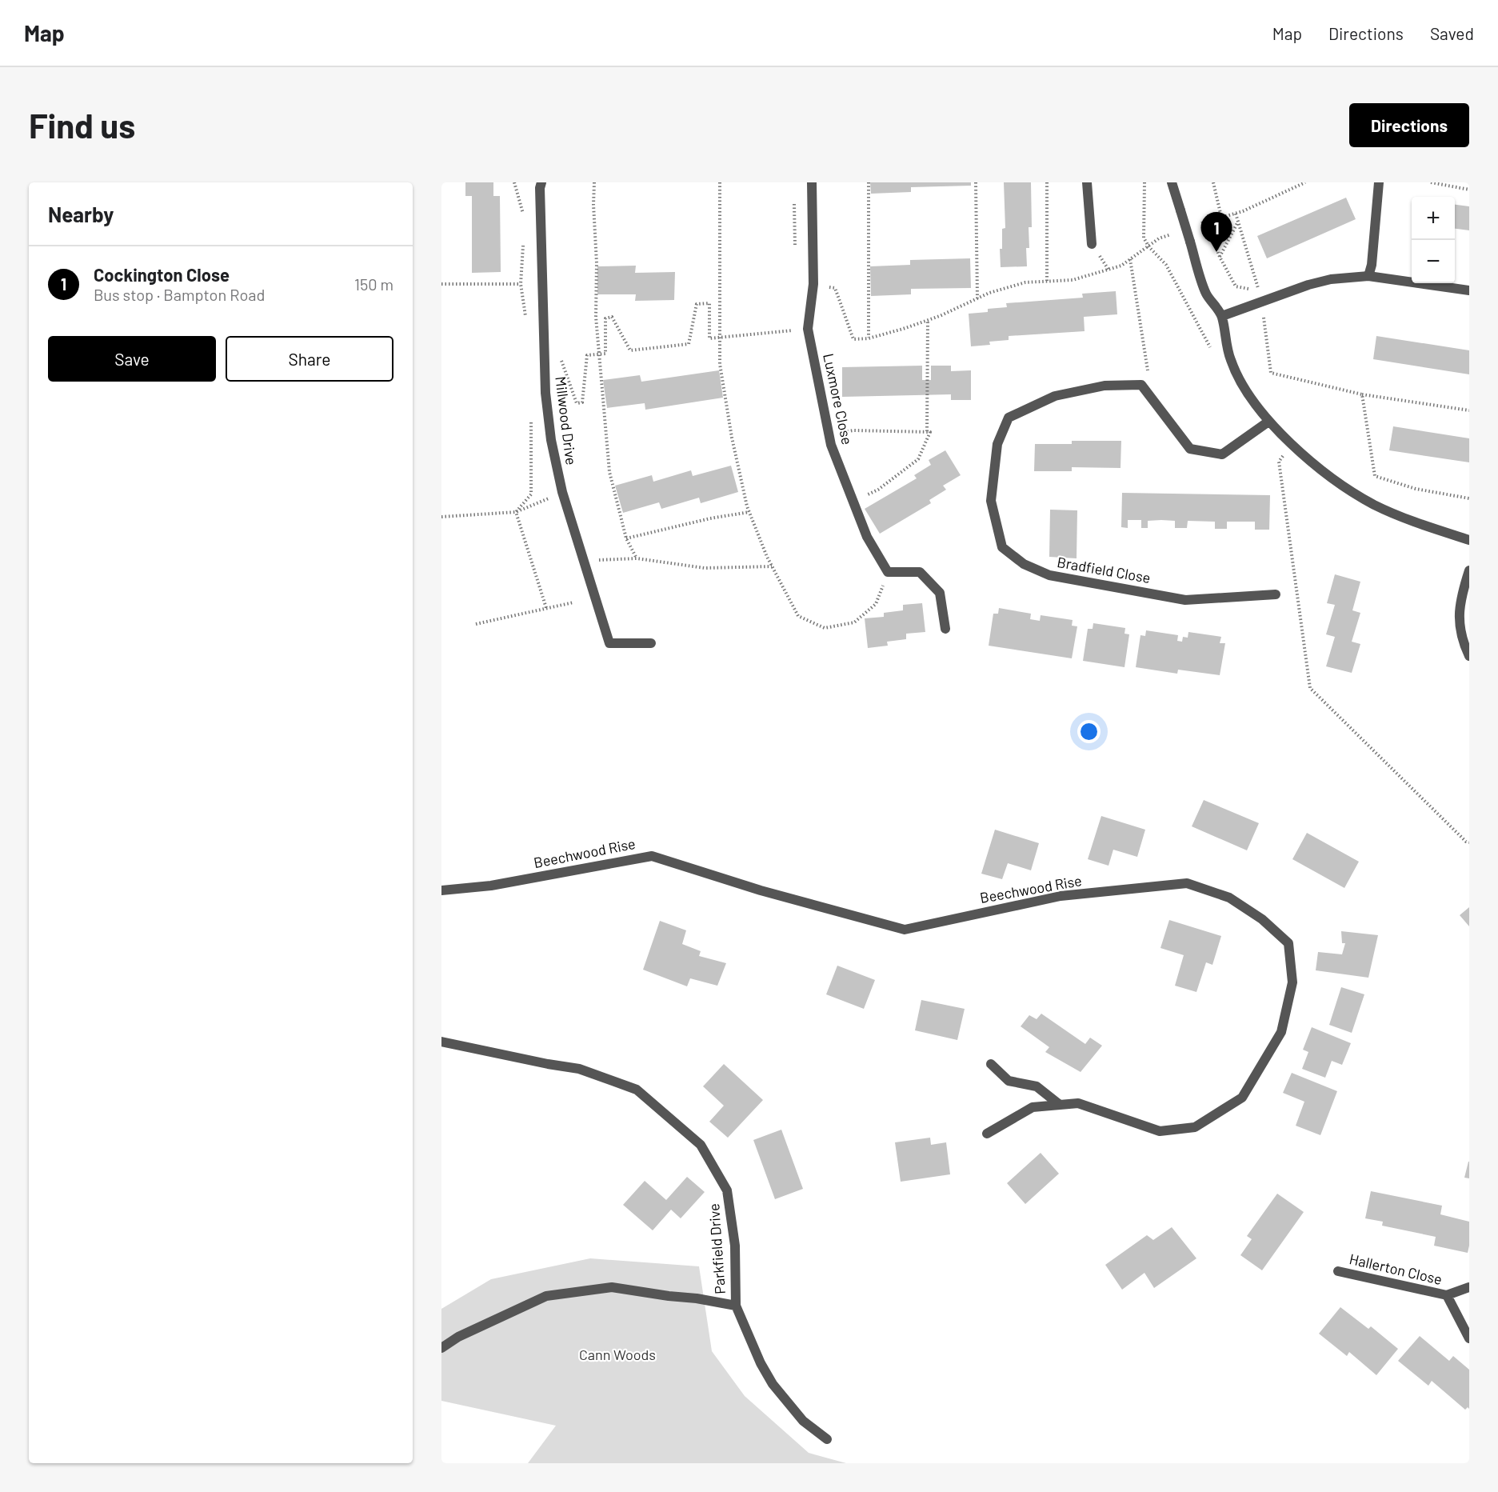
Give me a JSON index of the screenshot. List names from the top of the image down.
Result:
{
  "streets": {
    "street": [
      "Luxmore Close",
      "Millwood Drive",
      "Bradfield Close",
      "Beechwood Rise",
      "Parkfield Drive",
      "Hallerton Close"
    ]
  },
  "parks": ["Cann Woods"],
  "page": {
    "header": "Map",
    "nav": ["Map", "Directions", "Saved"],
    "buttons": [
      "Directions",
      ["Save", "Share"]
    ],
    "title": "Find us",
    "heading": "Nearby",
    "map_buttons": ["+", "−"],
    "pins": "1",
    "list": [
      {
        "mark": "1",
        "name": "Cockington Close",
        "note": "Bus stop · Bampton Road",
        "value": "150 m"
      }
    ]
  }
}
